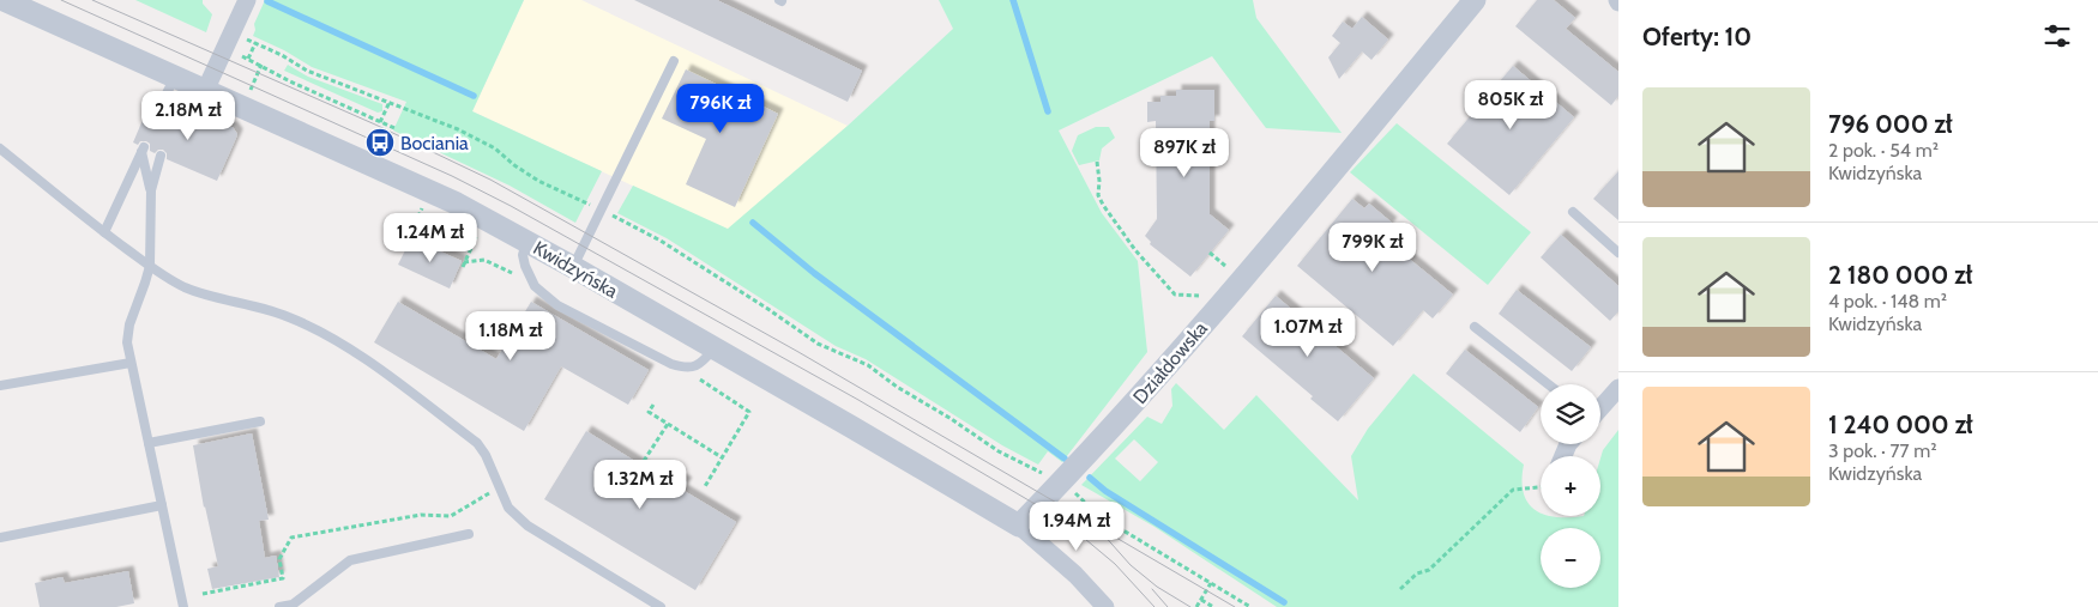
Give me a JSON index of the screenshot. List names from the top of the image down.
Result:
{
  "streets": {
    "street": ["Kwidzyńska", "Działdowska"]
  },
  "crossings": [
    ["Kwidzyńska", "Działdowska"]
  ],
  "places": {
    "bus stop": ["Bociania"]
  },
  "page": {
    "heading": "Oferty: 10",
    "list": [
      {
        "name": "796 000 zł",
        "note": "2 pok. · 54 m² · Kwidzyńska"
      },
      {
        "name": "2 180 000 zł",
        "note": "4 pok. · 148 m² · Kwidzyńska"
      },
      {
        "name": "1 240 000 zł",
        "note": "3 pok. · 77 m² · Kwidzyńska"
      }
    ],
    "price": [
      "805K zł",
      "796K zł",
      "2.18M zł",
      "897K zł",
      "1.24M zł",
      "799K zł",
      "1.07M zł",
      "1.18M zł",
      "1.32M zł",
      "1.94M zł"
    ],
    "map_buttons": ["+", "−"]
  }
}
